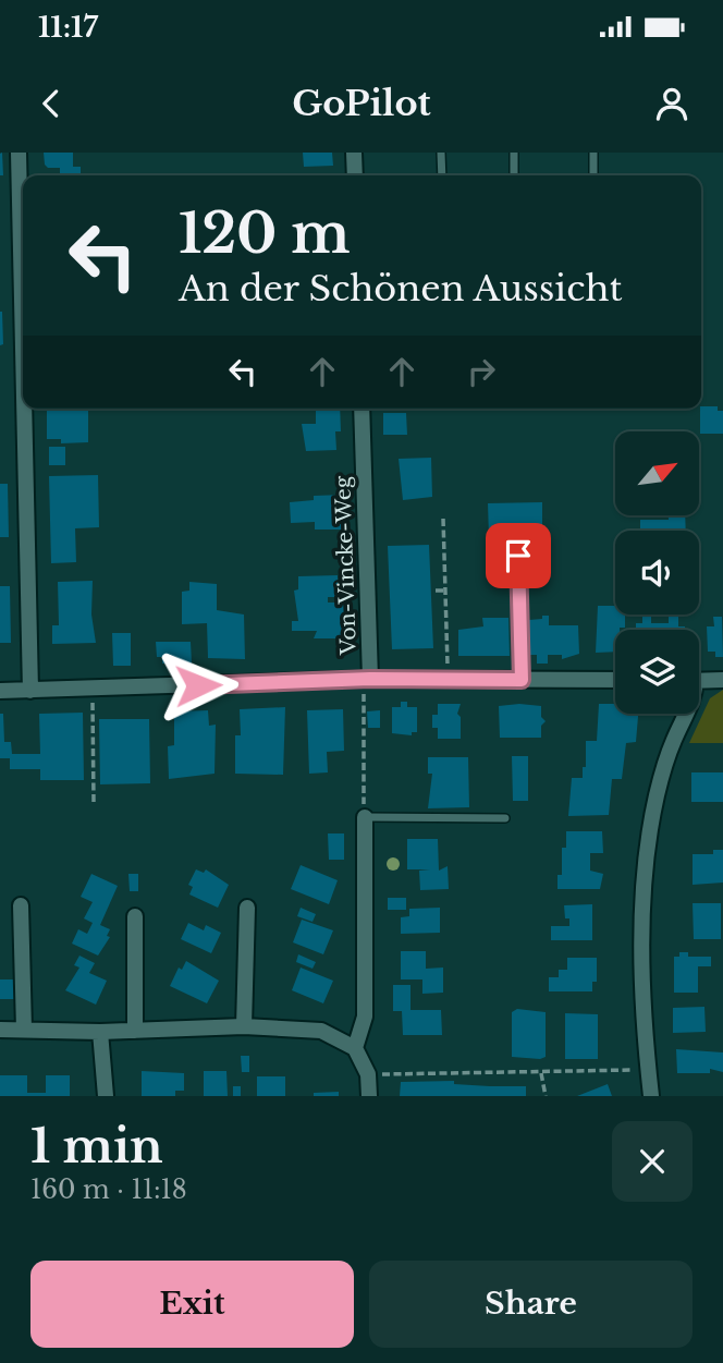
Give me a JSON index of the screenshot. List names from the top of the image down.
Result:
{
  "streets": {
    "street": ["Von-Vincke-Weg"]
  },
  "north": "top right",
  "page": {
    "status": "11:17",
    "header": "GoPilot",
    "turn": ["120 m", "An der Schönen Aussicht"],
    "heading": ["1 min", "160 m · 11:18"],
    "buttons": ["Exit", "Share"]
  }
}
